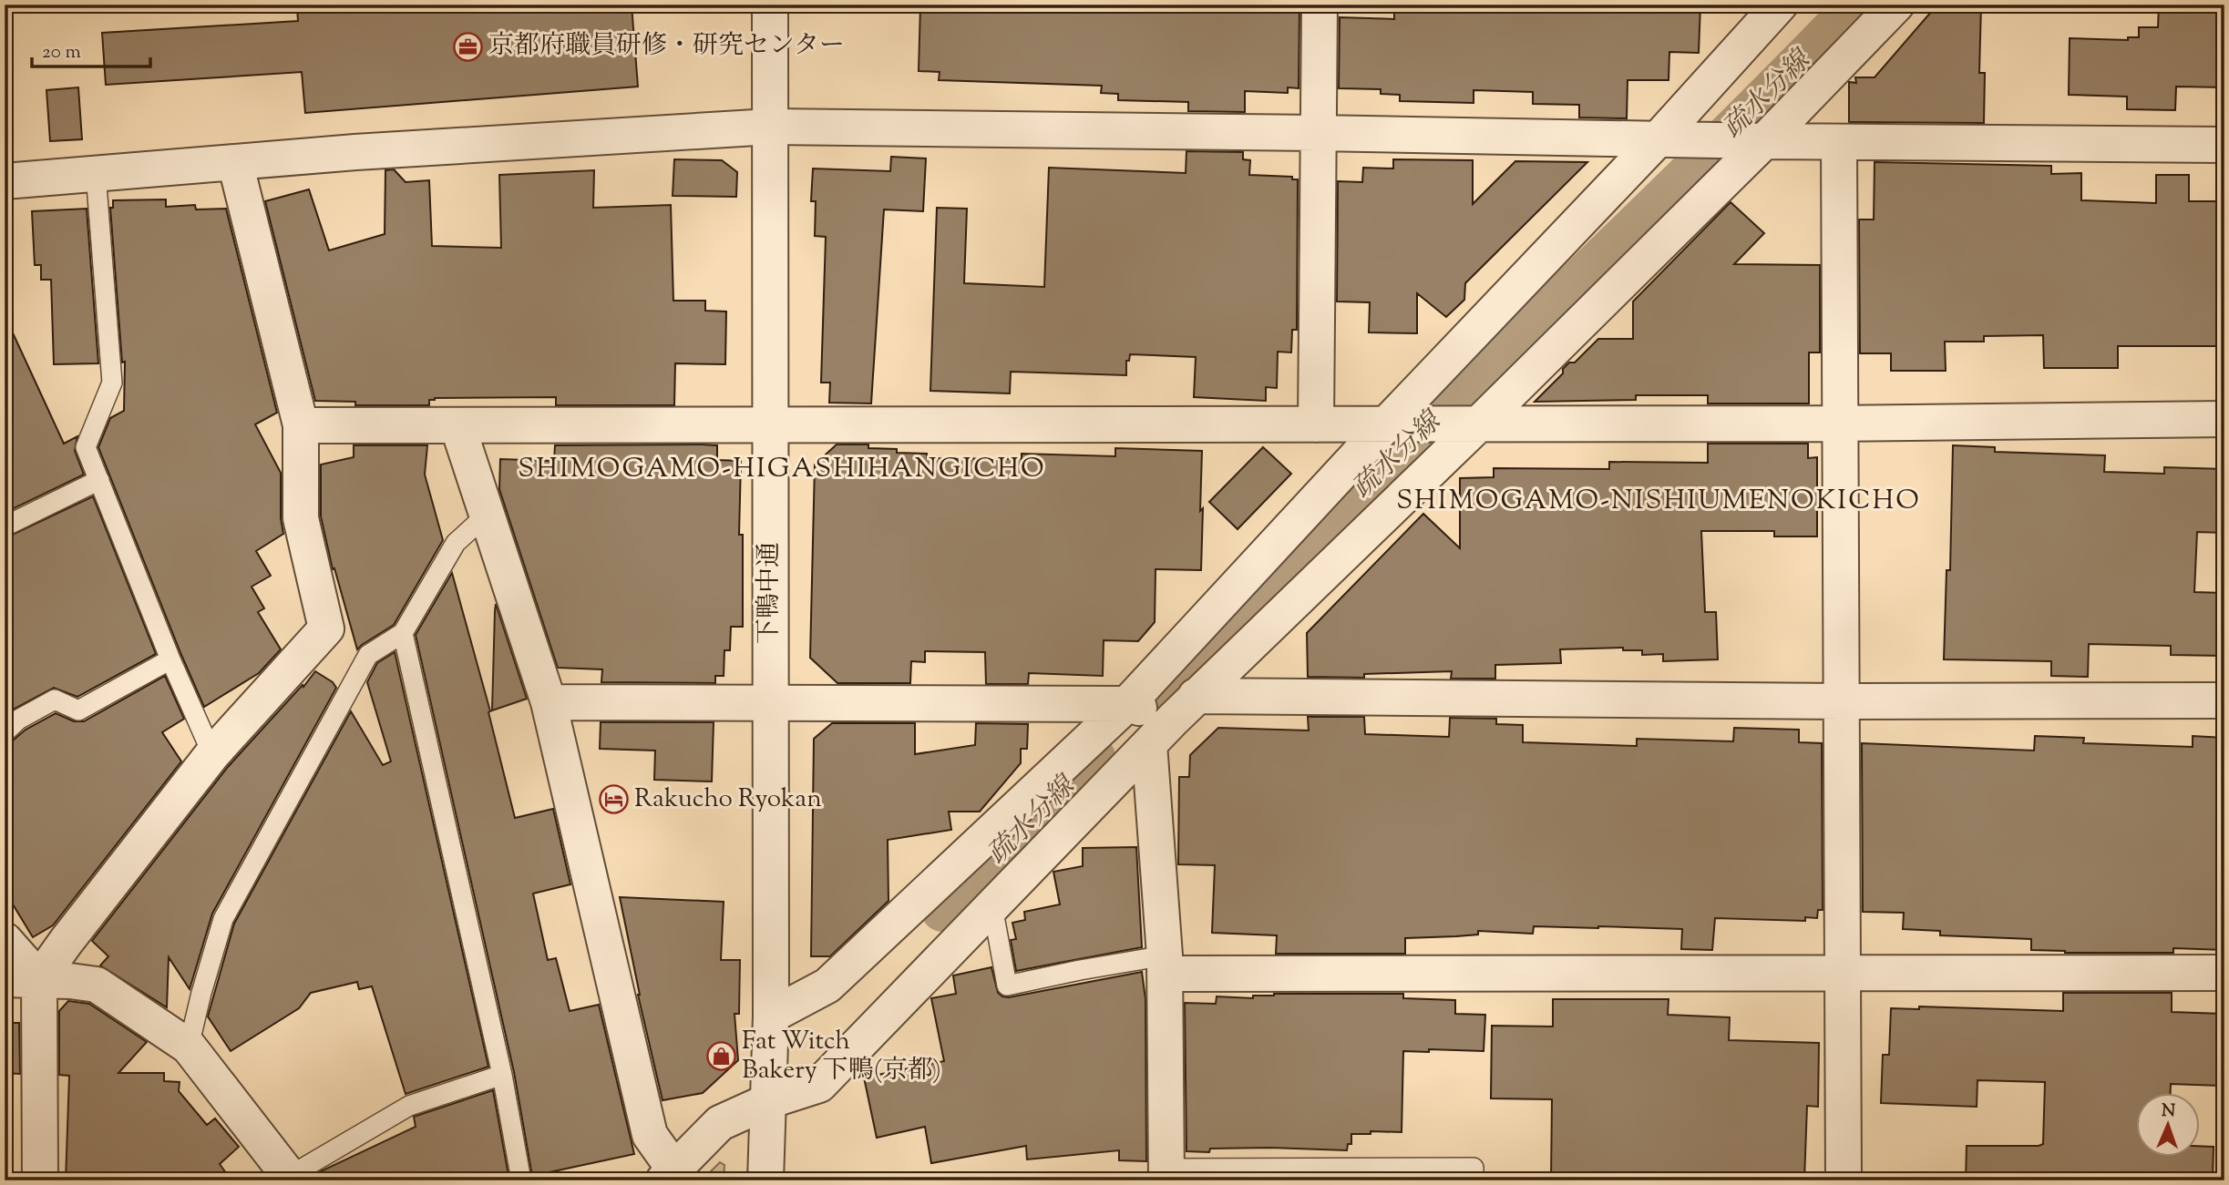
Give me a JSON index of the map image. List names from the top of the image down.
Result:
{
  "streets": {
    "street": ["下鴨中通"]
  },
  "districts": ["SHIMOGAMO-HIGASHIHANGICHO", "SHIMOGAMO-NISHIUMENOKICHO"],
  "water": ["疏水分線"],
  "places": {
    "office": ["京都府職員研修・研究センター"],
    "hotel": ["Rakucho Ryokan"],
    "shop": ["Fat Witch Bakery 下鴨(京都)"]
  },
  "scale_bar": "20 m",
  "north": "top"
}
